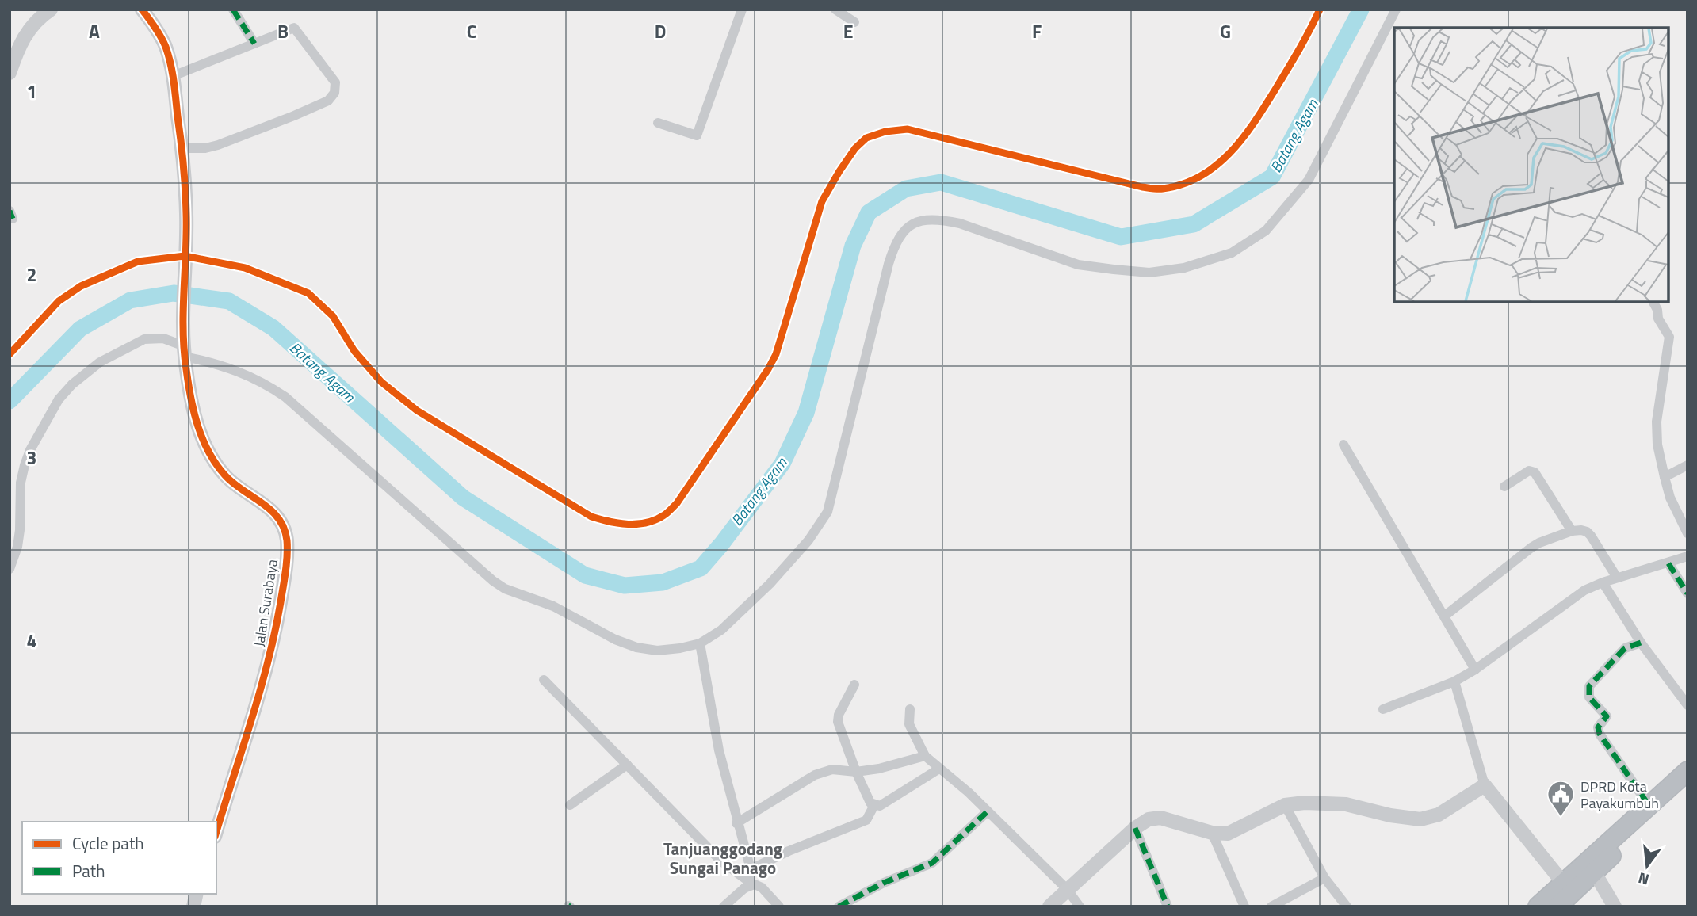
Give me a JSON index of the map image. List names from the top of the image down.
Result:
{
  "streets": {
    "street": ["Jalan Surabaya"]
  },
  "districts": ["Tanjuanggodang Sungai Panago"],
  "water": ["Batang Agam"],
  "places": {
    "public building": ["DPRD Kota Payakumbuh"]
  },
  "legend": ["Cycle path", "Path"],
  "north": "bottom",
  "grid": {
    "columns": [
      "A",
      "B",
      "C",
      "D",
      "E",
      "F",
      "G"
    ],
    "rows": [
      "1",
      "2",
      "3",
      "4"
    ]
  }
}
